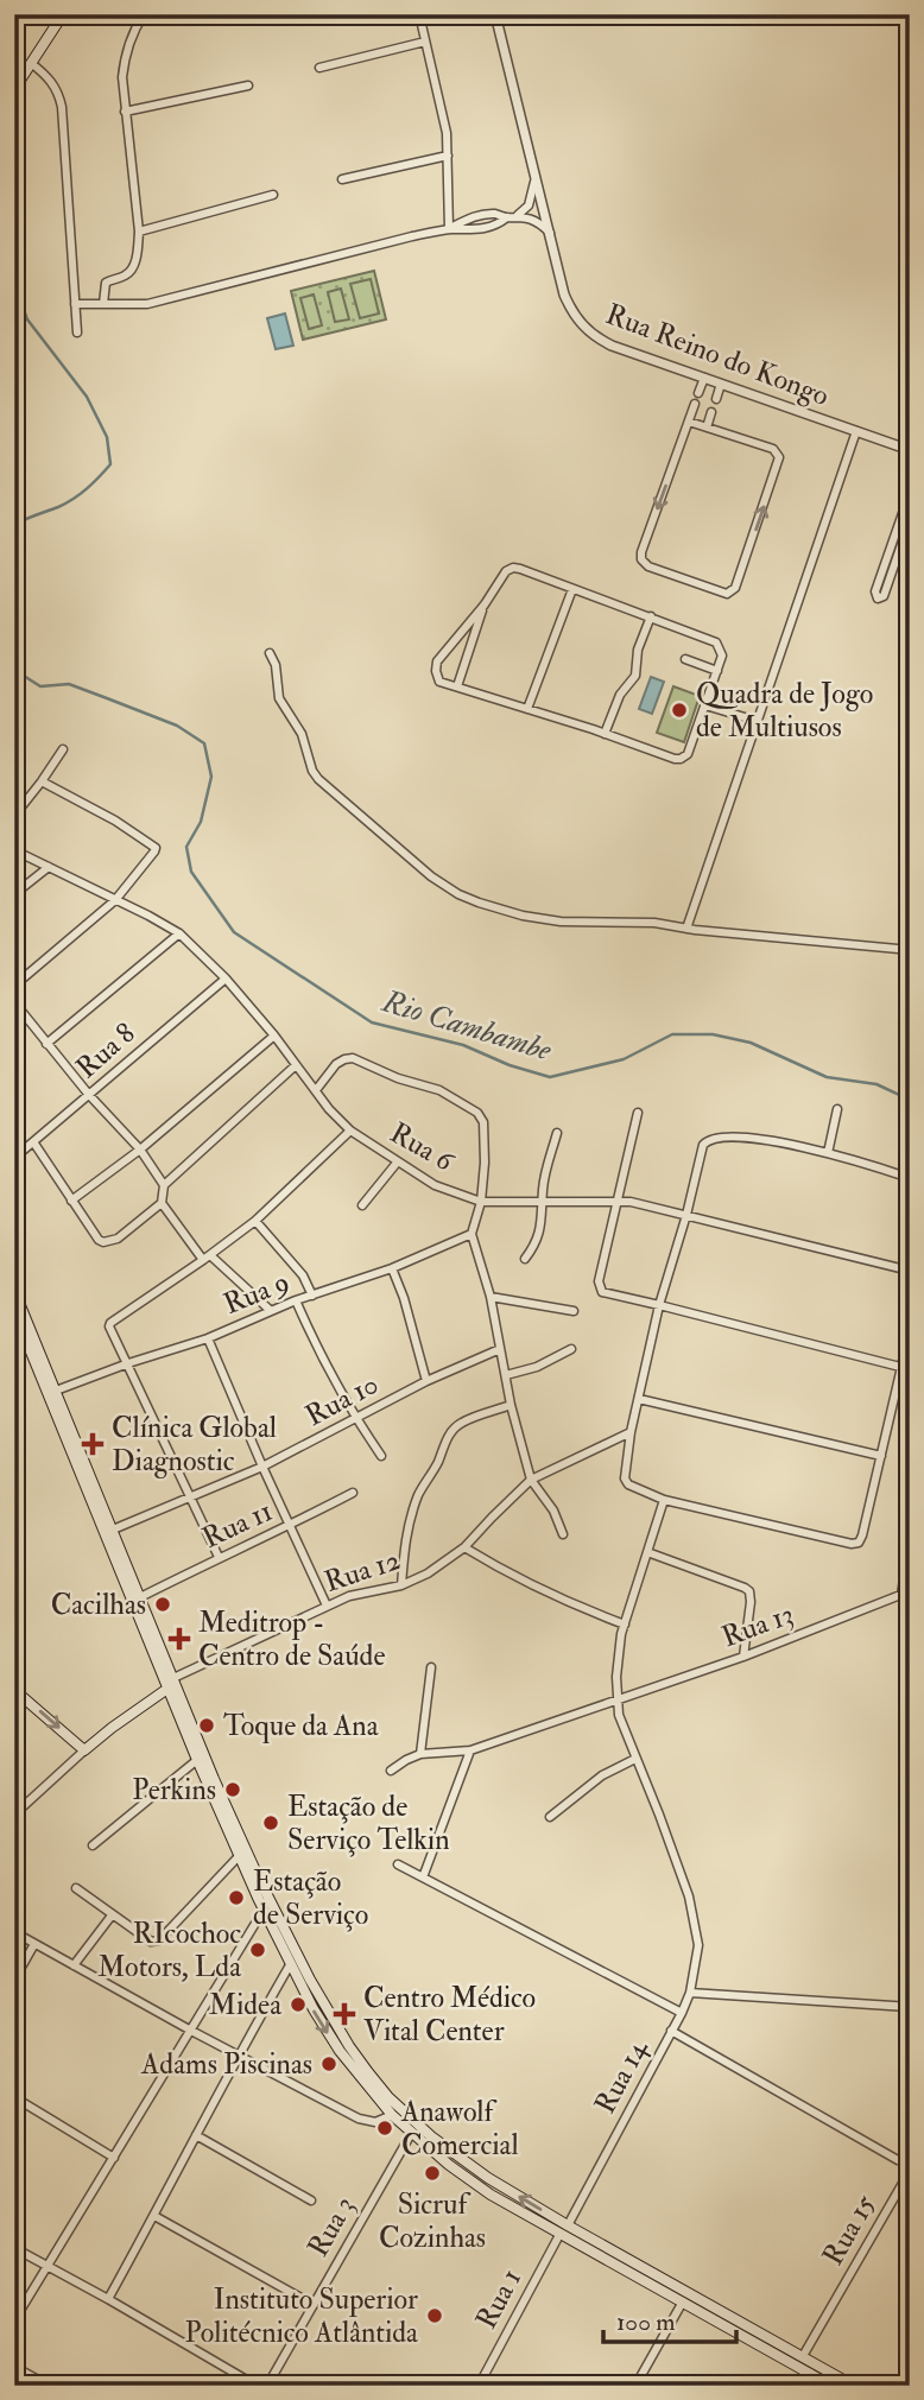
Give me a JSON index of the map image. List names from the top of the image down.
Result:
{
  "streets": {
    "street": [
      "Rua Reino do Kongo",
      "Rua 8",
      "Rua 6",
      "Rua 9",
      "Rua 10",
      "Rua 11",
      "Rua 12",
      "Rua 13",
      "Rua 14",
      "Rua 3",
      "Rua 15",
      "Rua 1"
    ]
  },
  "crossings": [
    ["Rua 8", "Rua 6"]
  ],
  "water": ["Rio Cambambe"],
  "places": {
    "other": [
      "Quadra de Jogo de Multiusos",
      "Cacilhas",
      "Toque da Ana",
      "Perkins",
      "Estação de Serviço Telkin",
      "Estação de Serviço",
      "RIcochoc Motors, Lda",
      "Midea",
      "Adams Piscinas",
      "Anawolf Comercial",
      "Sicruf Cozinhas",
      "Instituto Superior Politécnico Atlântida"
    ],
    "health": ["Clínica Global Diagnostic", "Meditrop - Centro de Saúde", "Centro Médico Vital Center"]
  },
  "scale_bar": "100 m"
}
